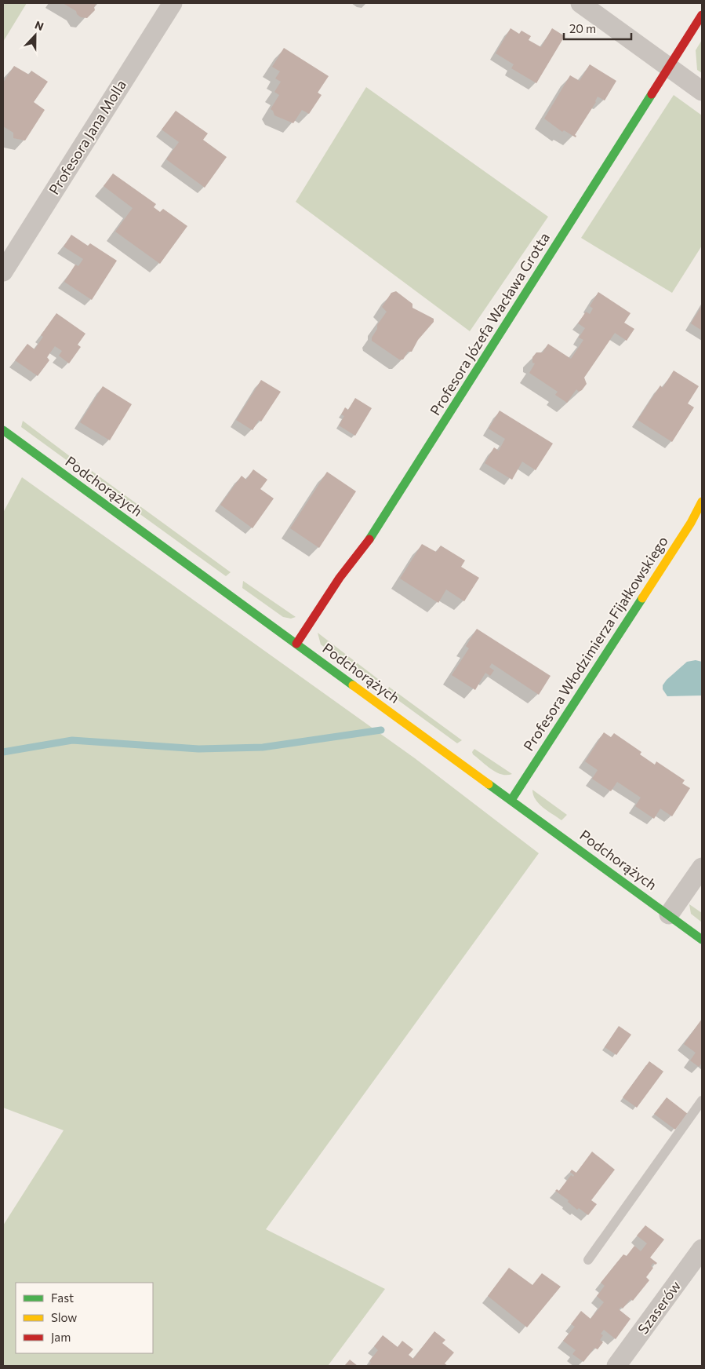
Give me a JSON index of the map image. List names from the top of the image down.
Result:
{
  "streets": {
    "street": [
      "Profesora Jana Molla",
      "Profesora Józefa Wacława Grotta",
      "Podchorążych",
      "Profesora Włodzimierza Fijałkowskiego",
      "Szaserów"
    ]
  },
  "crossings": [
    ["Profesora Józefa Wacława Grotta", "Podchorążych"],
    ["Podchorążych", "Profesora Włodzimierza Fijałkowskiego"]
  ],
  "legend": ["Fast", "Slow", "Jam"],
  "scale_bar": "20 m",
  "north": "top"
}
